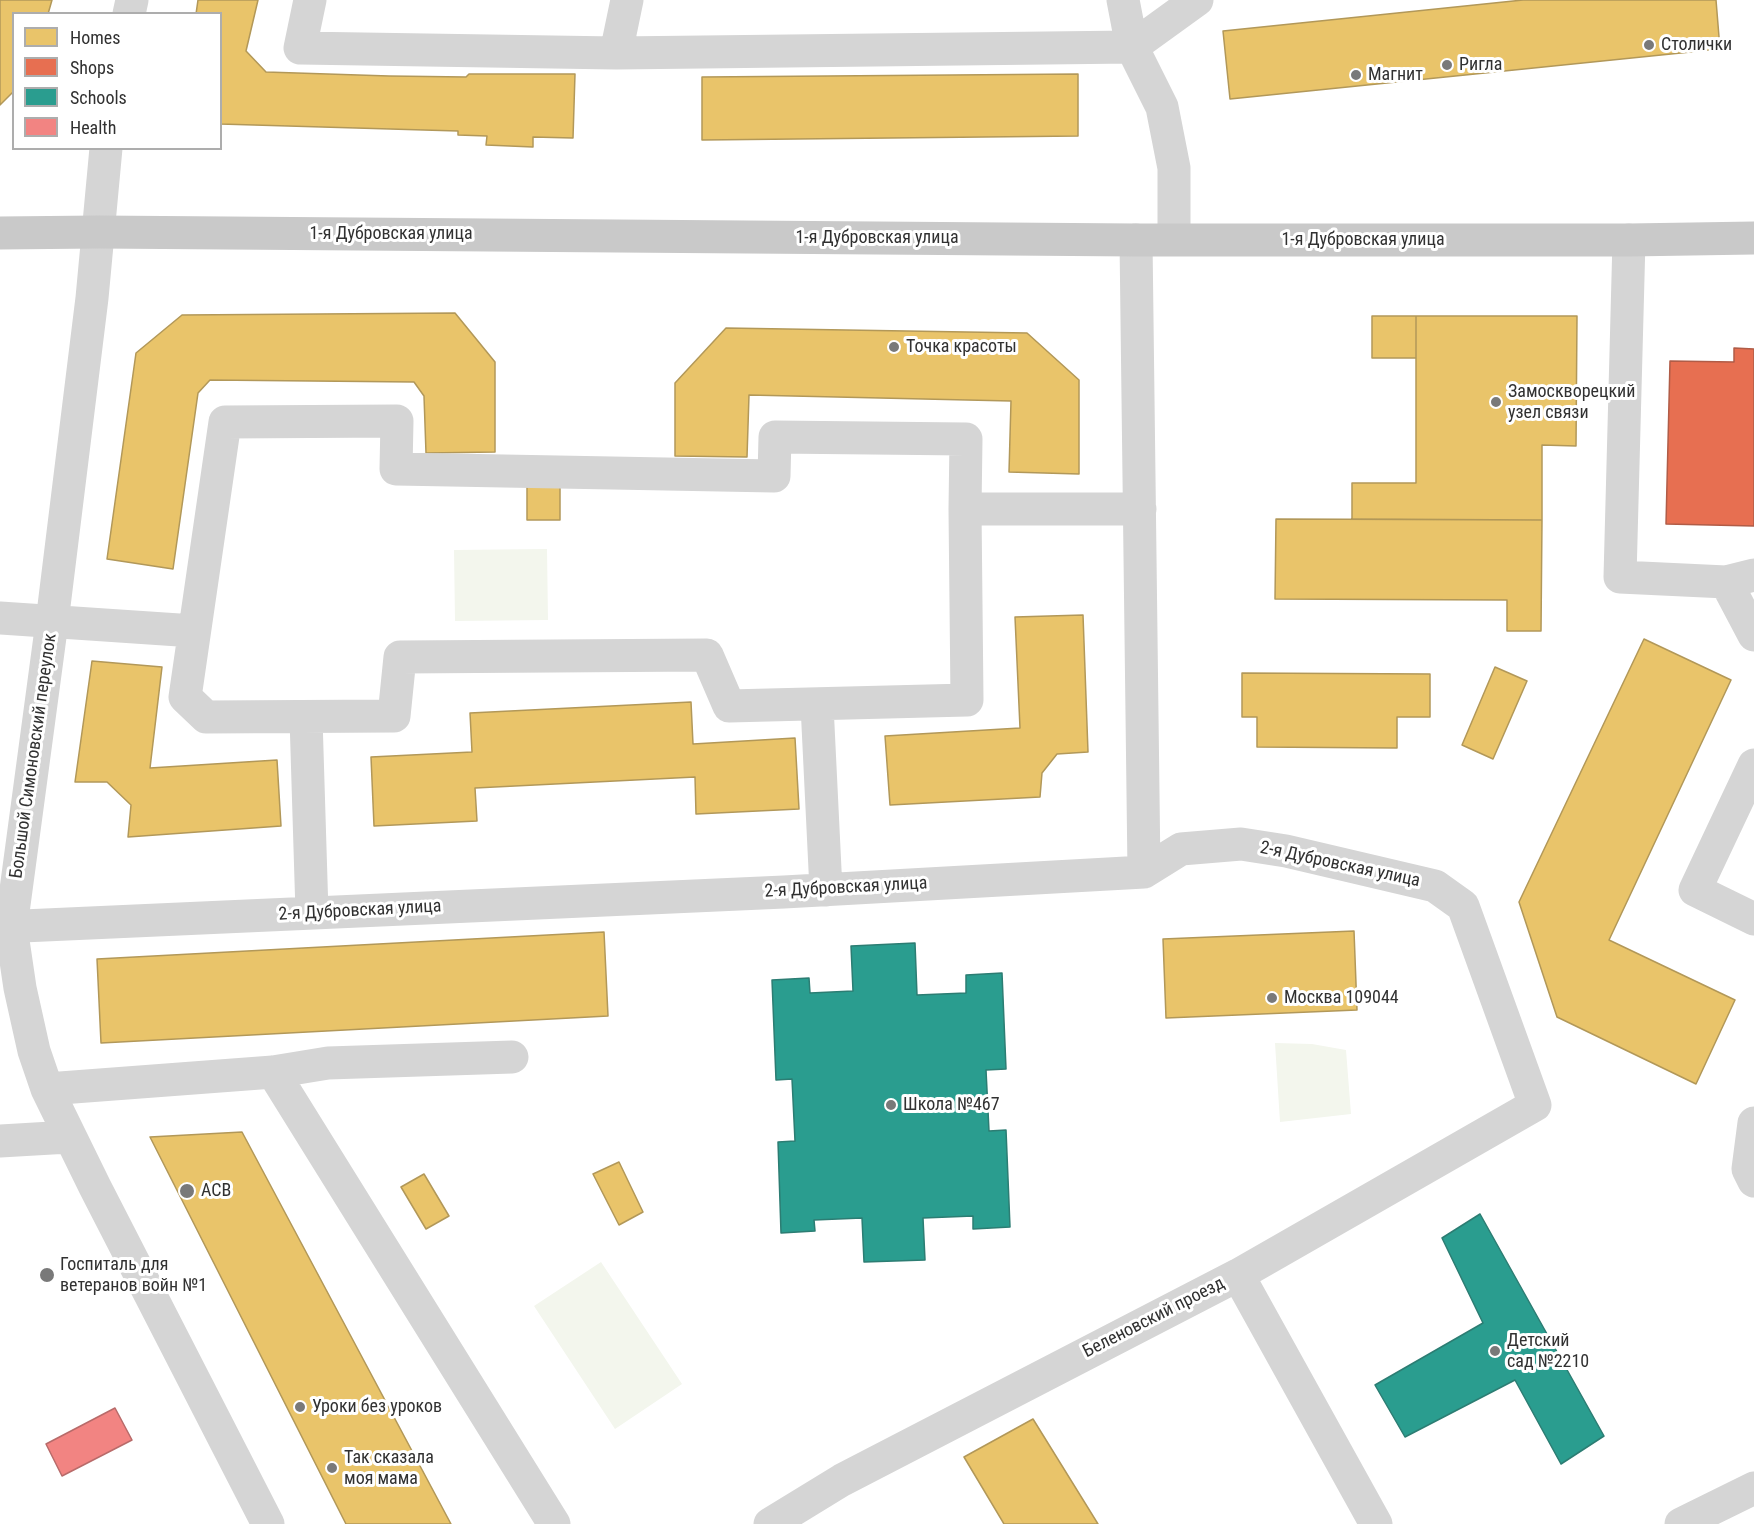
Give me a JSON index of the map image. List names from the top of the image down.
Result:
{
  "streets": {
    "main road": ["1-я Дубровская улица"],
    "street": ["Большой Симоновский переулок", "2-я Дубровская улица", "Беленовский проезд"]
  },
  "crossings": [
    ["1-я Дубровская улица", "Большой Симоновский переулок"],
    ["Большой Симоновский переулок", "2-я Дубровская улица"],
    ["2-я Дубровская улица", "Беленовский проезд"]
  ],
  "places": [
    "Столички",
    "Ригла",
    "Магнит",
    "Точка красоты",
    "Замоскворецкий узел связи",
    "Москва 109044",
    "Школа №467",
    "АСВ",
    "Госпиталь для ветеранов войн №1",
    "Детский сад №2210",
    "Уроки без уроков",
    "Так сказала моя мама"
  ],
  "legend": [
    "Homes",
    "Shops",
    "Schools",
    "Health"
  ]
}
